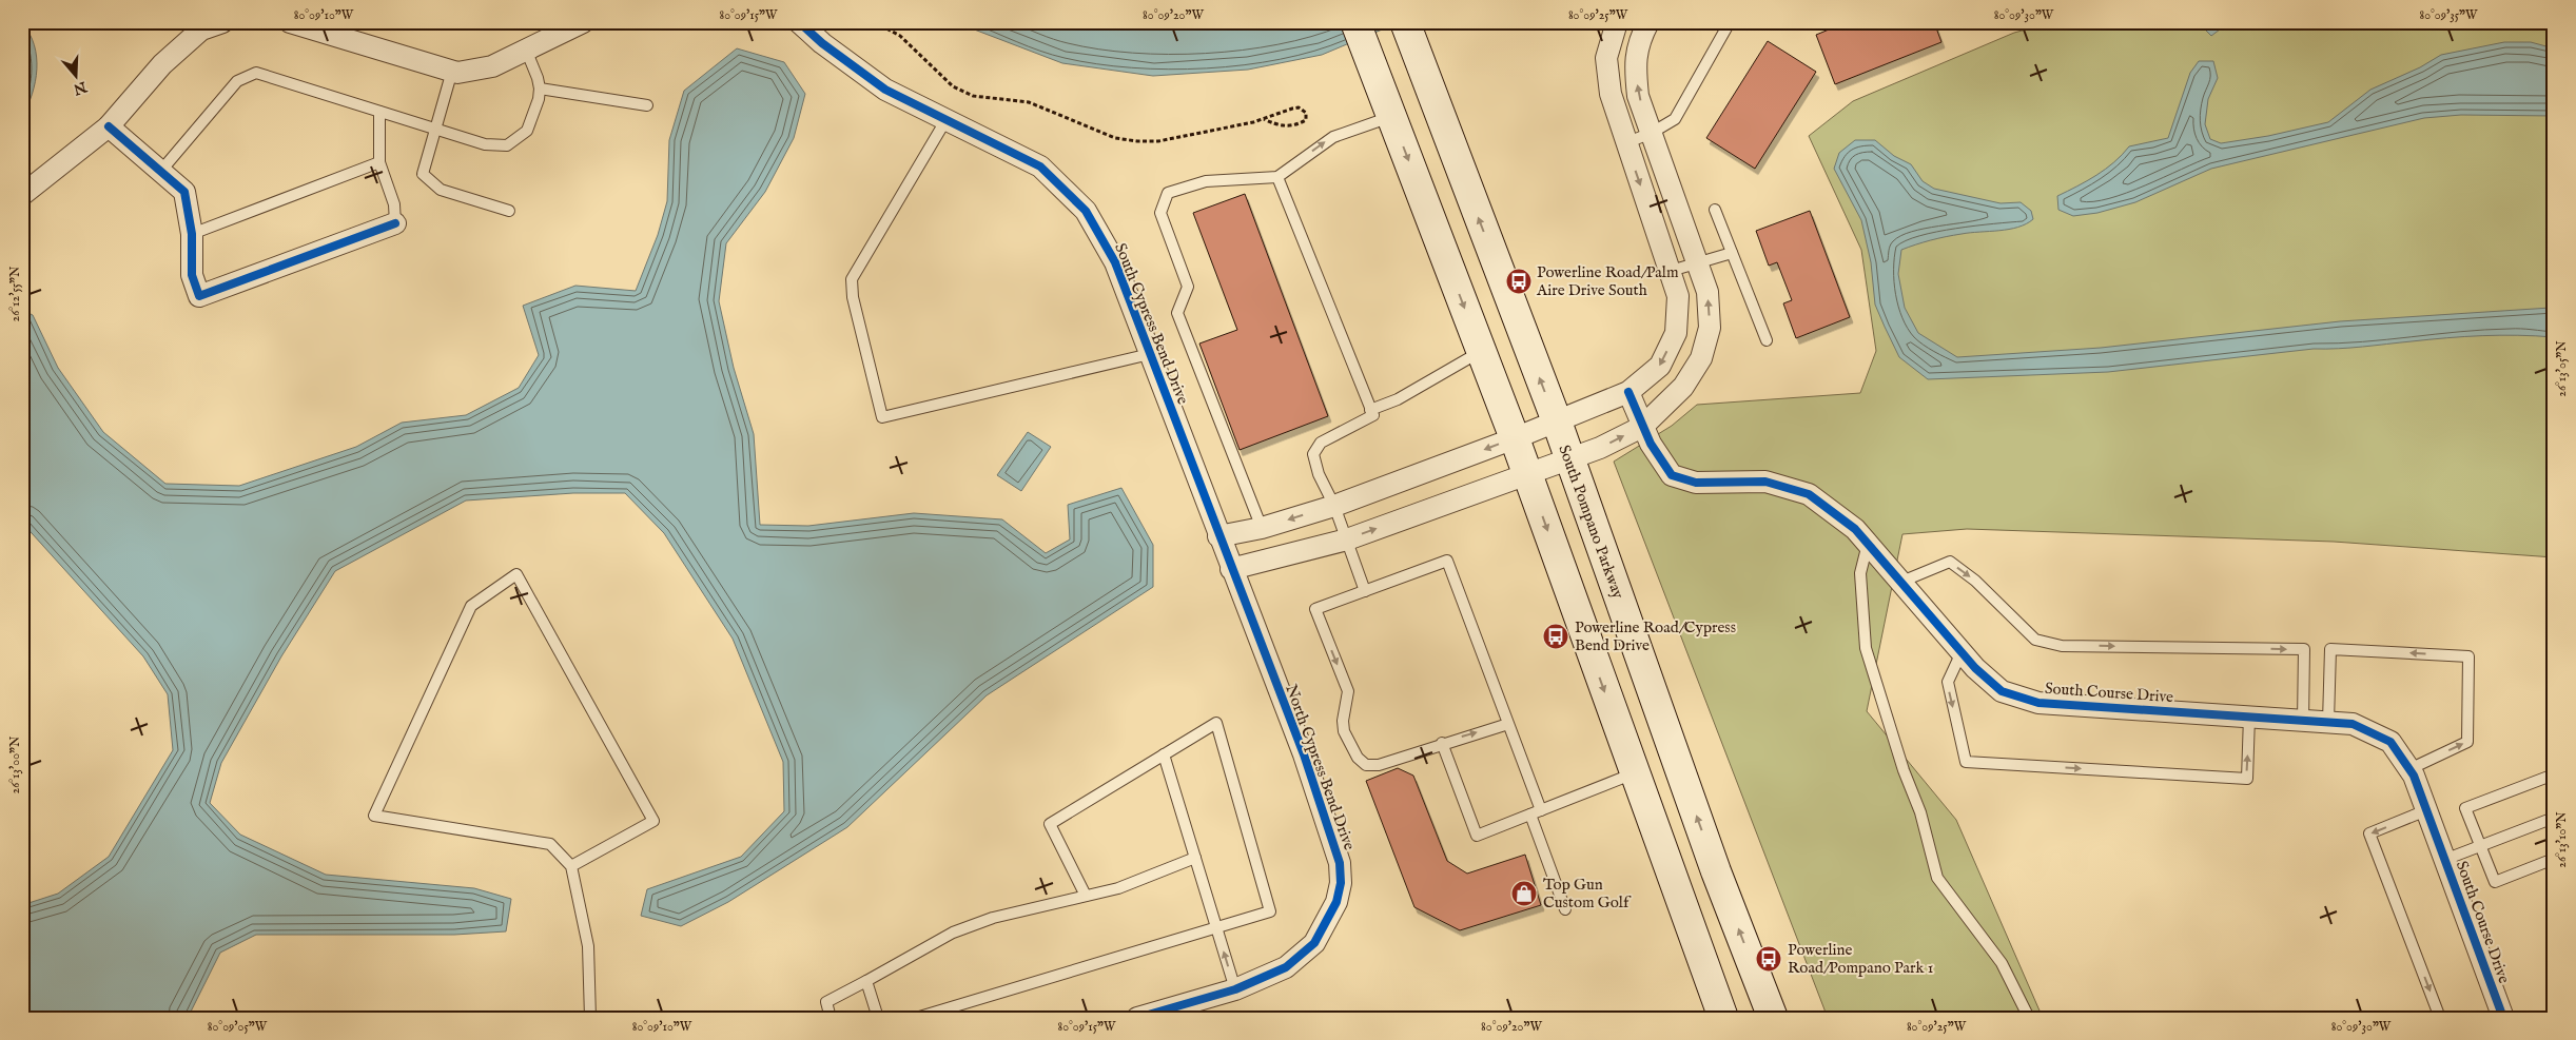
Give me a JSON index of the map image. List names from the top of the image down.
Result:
{
  "streets": {
    "main road": ["South Pompano Parkway"],
    "street": ["South Cypress Bend Drive", "South Course Drive", "North Cypress Bend Drive"]
  },
  "crossings": [
    ["South Cypress Bend Drive", "North Cypress Bend Drive"]
  ],
  "places": {
    "bus stop": ["Powerline Road/Palm Aire Drive South", "Powerline Road/Cypress Bend Drive", "Powerline Road/Pompano Park 1"],
    "shop": ["Top Gun Custom Golf"]
  },
  "north": "bottom",
  "coordinates": [
    "80°09'10\"W",
    "80°09'15\"W",
    "80°09'20\"W",
    "80°09'25\"W",
    "80°09'30\"W",
    "80°09'35\"W",
    "26°12'55\"N",
    "26°13'05\"N",
    "26°13'00\"N",
    "26°13'10\"N",
    "80°09'05\"W"
  ]
}
